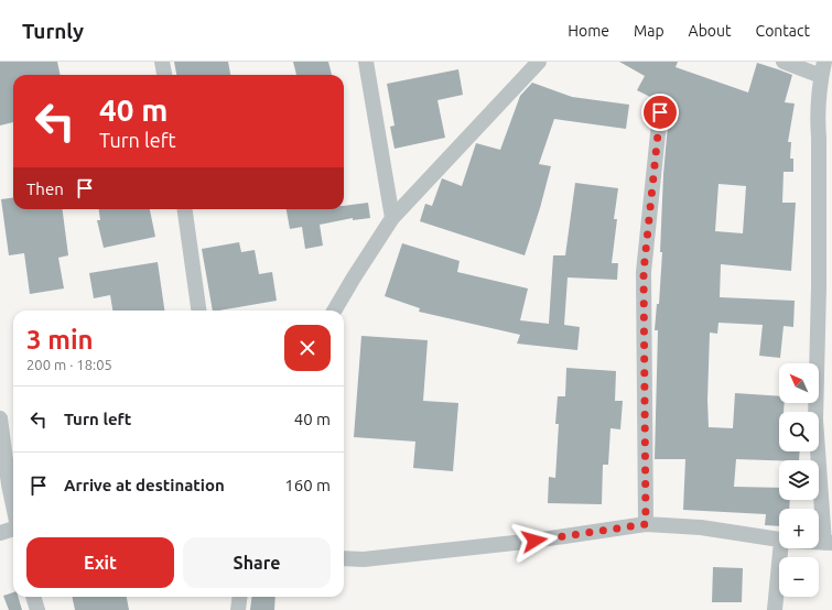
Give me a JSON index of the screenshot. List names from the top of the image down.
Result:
{
  "north": "top left",
  "page": {
    "header": "Turnly",
    "nav": [
      "Home",
      "Map",
      "About",
      "Contact"
    ],
    "turn": ["40 m", "Turn left"],
    "then": "Then",
    "heading": ["3 min", "200 m · 18:05"],
    "map_buttons": ["+", "−"],
    "list": [
      {
        "name": "Turn left",
        "value": "40 m"
      },
      {
        "name": "Arrive at destination",
        "value": "160 m"
      }
    ],
    "buttons": ["Exit", "Share"]
  }
}
